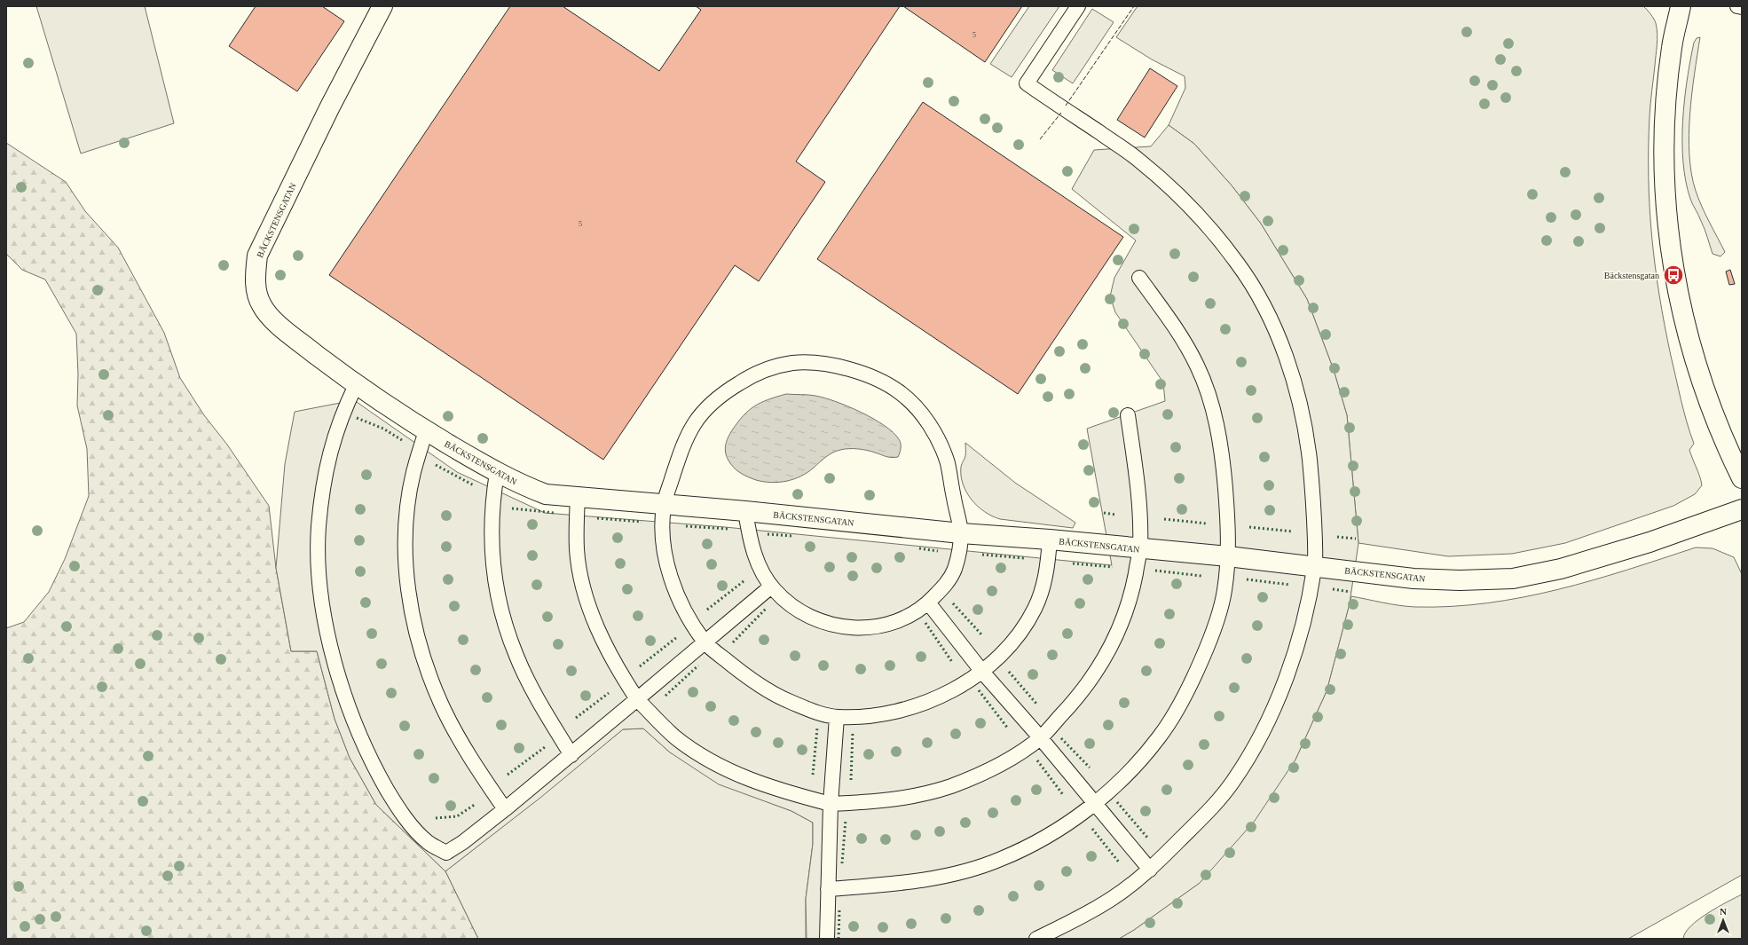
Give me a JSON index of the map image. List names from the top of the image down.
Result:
{
  "streets": {
    "street": ["BÄCKSTENSGATAN"]
  },
  "places": {
    "bus stop": ["Bäckstensgatan"]
  },
  "house_numbers": ["5", "5"],
  "north": "top"
}
